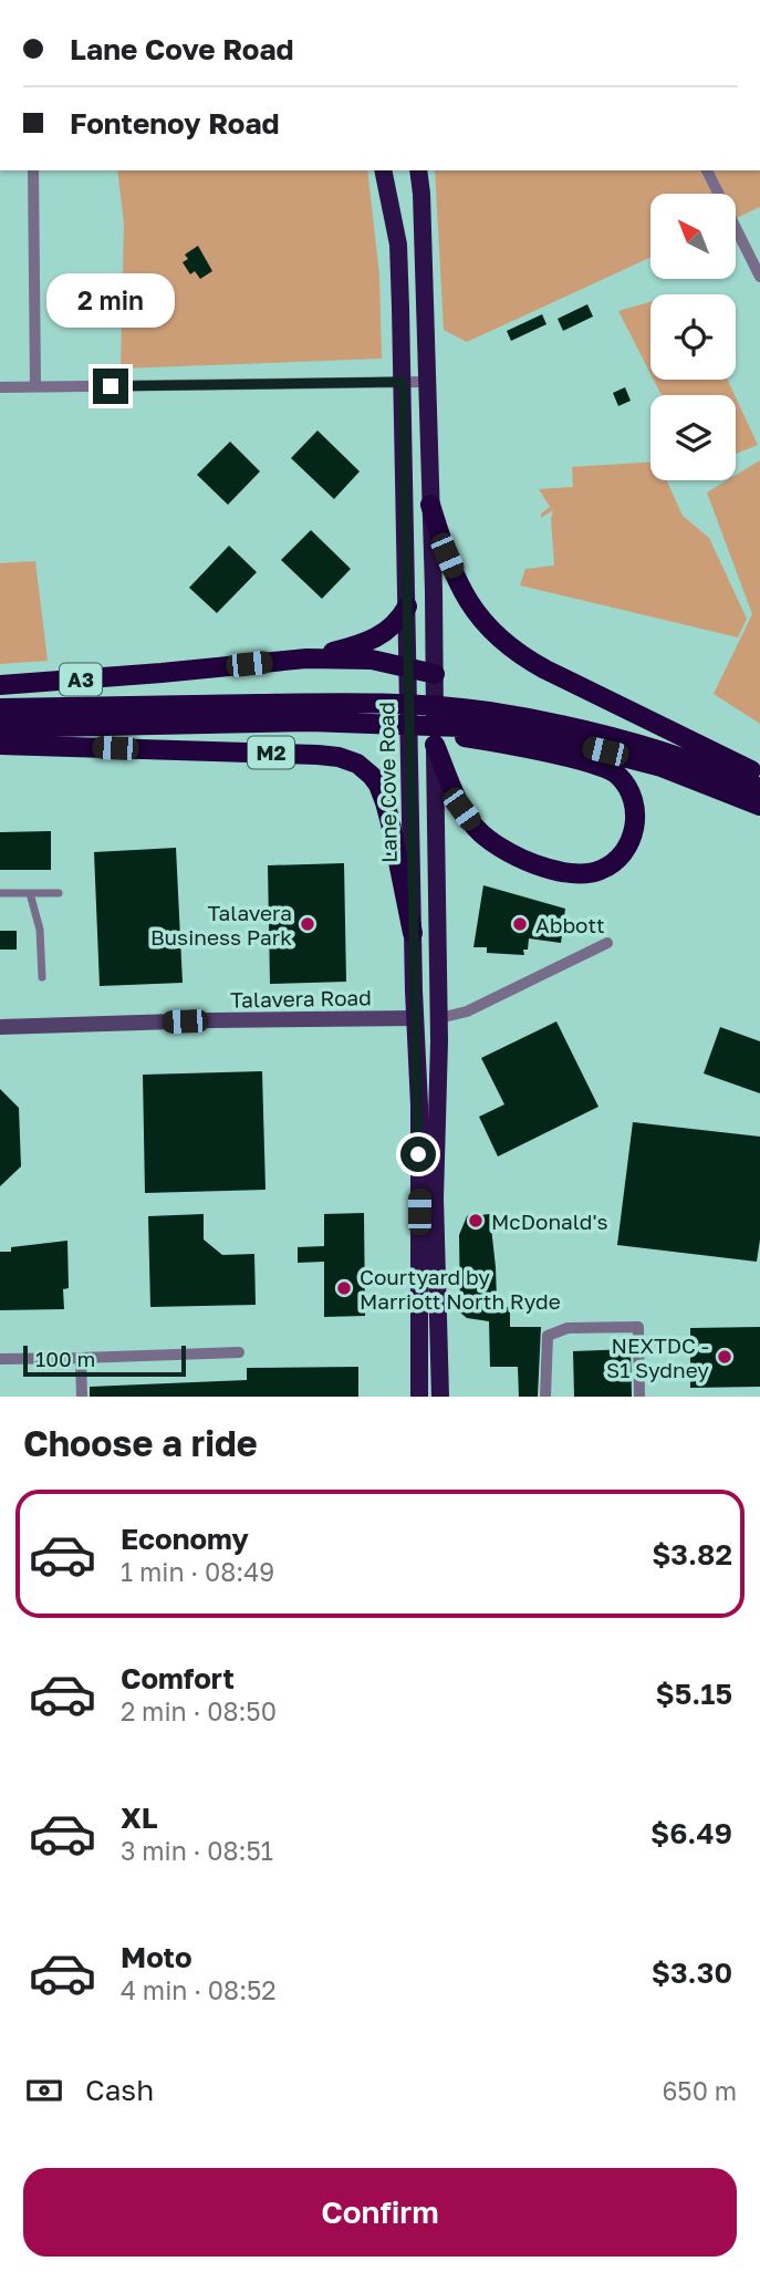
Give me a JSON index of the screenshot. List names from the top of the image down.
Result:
{
  "streets": {
    "highway": ["A3", "M2", "Lane Cove Road"],
    "main road": ["Talavera Road"]
  },
  "crossings": [
    ["A3", "Lane Cove Road"],
    ["M2", "Lane Cove Road"],
    ["Lane Cove Road", "Talavera Road"]
  ],
  "places": [
    "Talavera Business Park",
    "Abbott",
    "McDonald's",
    "Courtyard by Marriott North Ryde",
    "NEXTDC - S1 Sydney"
  ],
  "scale_bar": "100 m",
  "north": "top left",
  "page": {
    "banner": ["Lane Cove Road", "Fontenoy Road"],
    "bubble": "2 min",
    "scale": "100 m",
    "heading": "Choose a ride",
    "list": [
      {
        "name": "Economy",
        "note": "1 min · 08:49",
        "value": "$3.82"
      },
      {
        "name": "Comfort",
        "note": "2 min · 08:50",
        "value": "$5.15"
      },
      {
        "name": "XL",
        "note": "3 min · 08:51",
        "value": "$6.49"
      },
      {
        "name": "Moto",
        "note": "4 min · 08:52",
        "value": "$3.30"
      }
    ],
    "pay": ["Cash", "650 m"],
    "buttons": "Confirm"
  }
}
